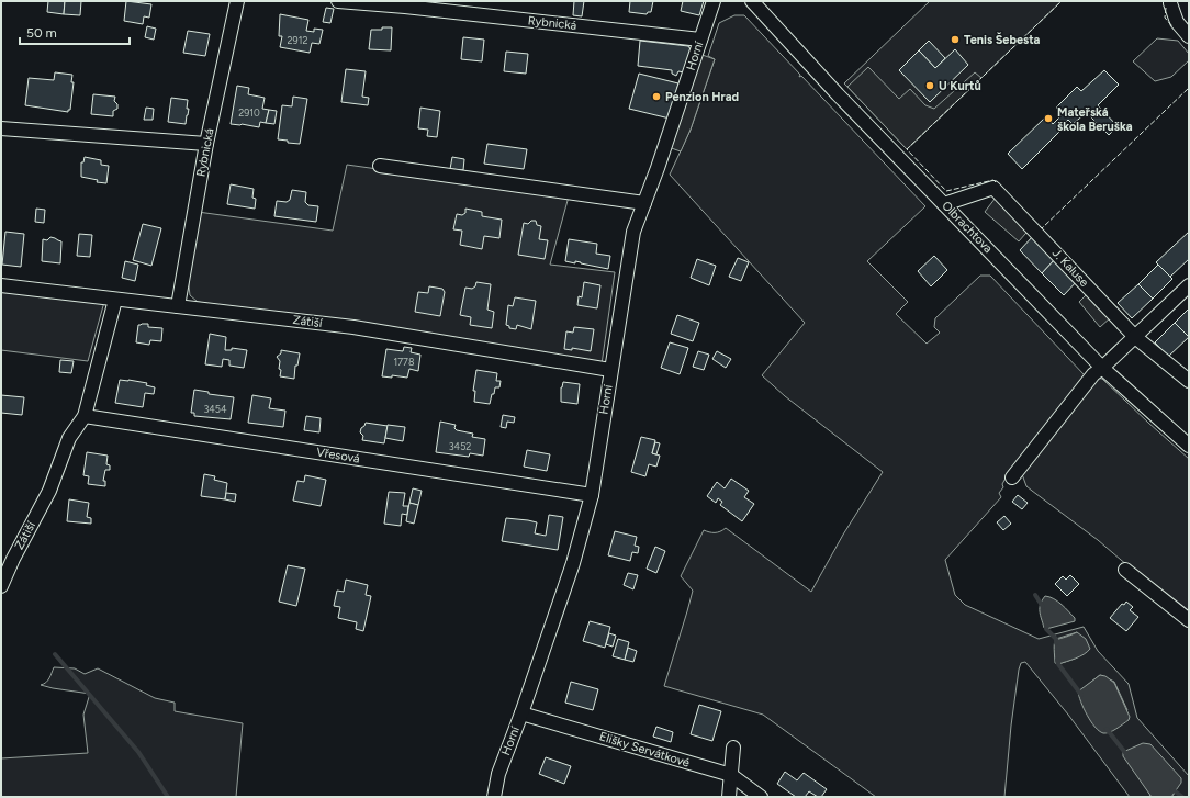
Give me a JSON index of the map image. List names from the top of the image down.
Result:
{
  "streets": {
    "street": [
      "Rybnická",
      "Horní",
      "Olbrachtova",
      "J. Kaluse",
      "Zátiší",
      "Vřesová",
      "Elišky Servátkové"
    ]
  },
  "crossings": [
    ["Rybnická", "Horní"],
    ["Rybnická", "Zátiší"],
    ["Horní", "Zátiší"],
    ["Horní", "Vřesová"],
    ["Horní", "Elišky Servátkové"],
    ["Olbrachtova", "J. Kaluse"],
    ["Zátiší", "Vřesová"]
  ],
  "places": [
    "Tenis Šebesta",
    "U Kurtů",
    "Penzion Hrad",
    "Mateřská škola Beruška"
  ],
  "house_numbers": [
    "2912",
    "2910",
    "1778",
    "3454",
    "3452"
  ],
  "scale_bar": "50 m"
}
